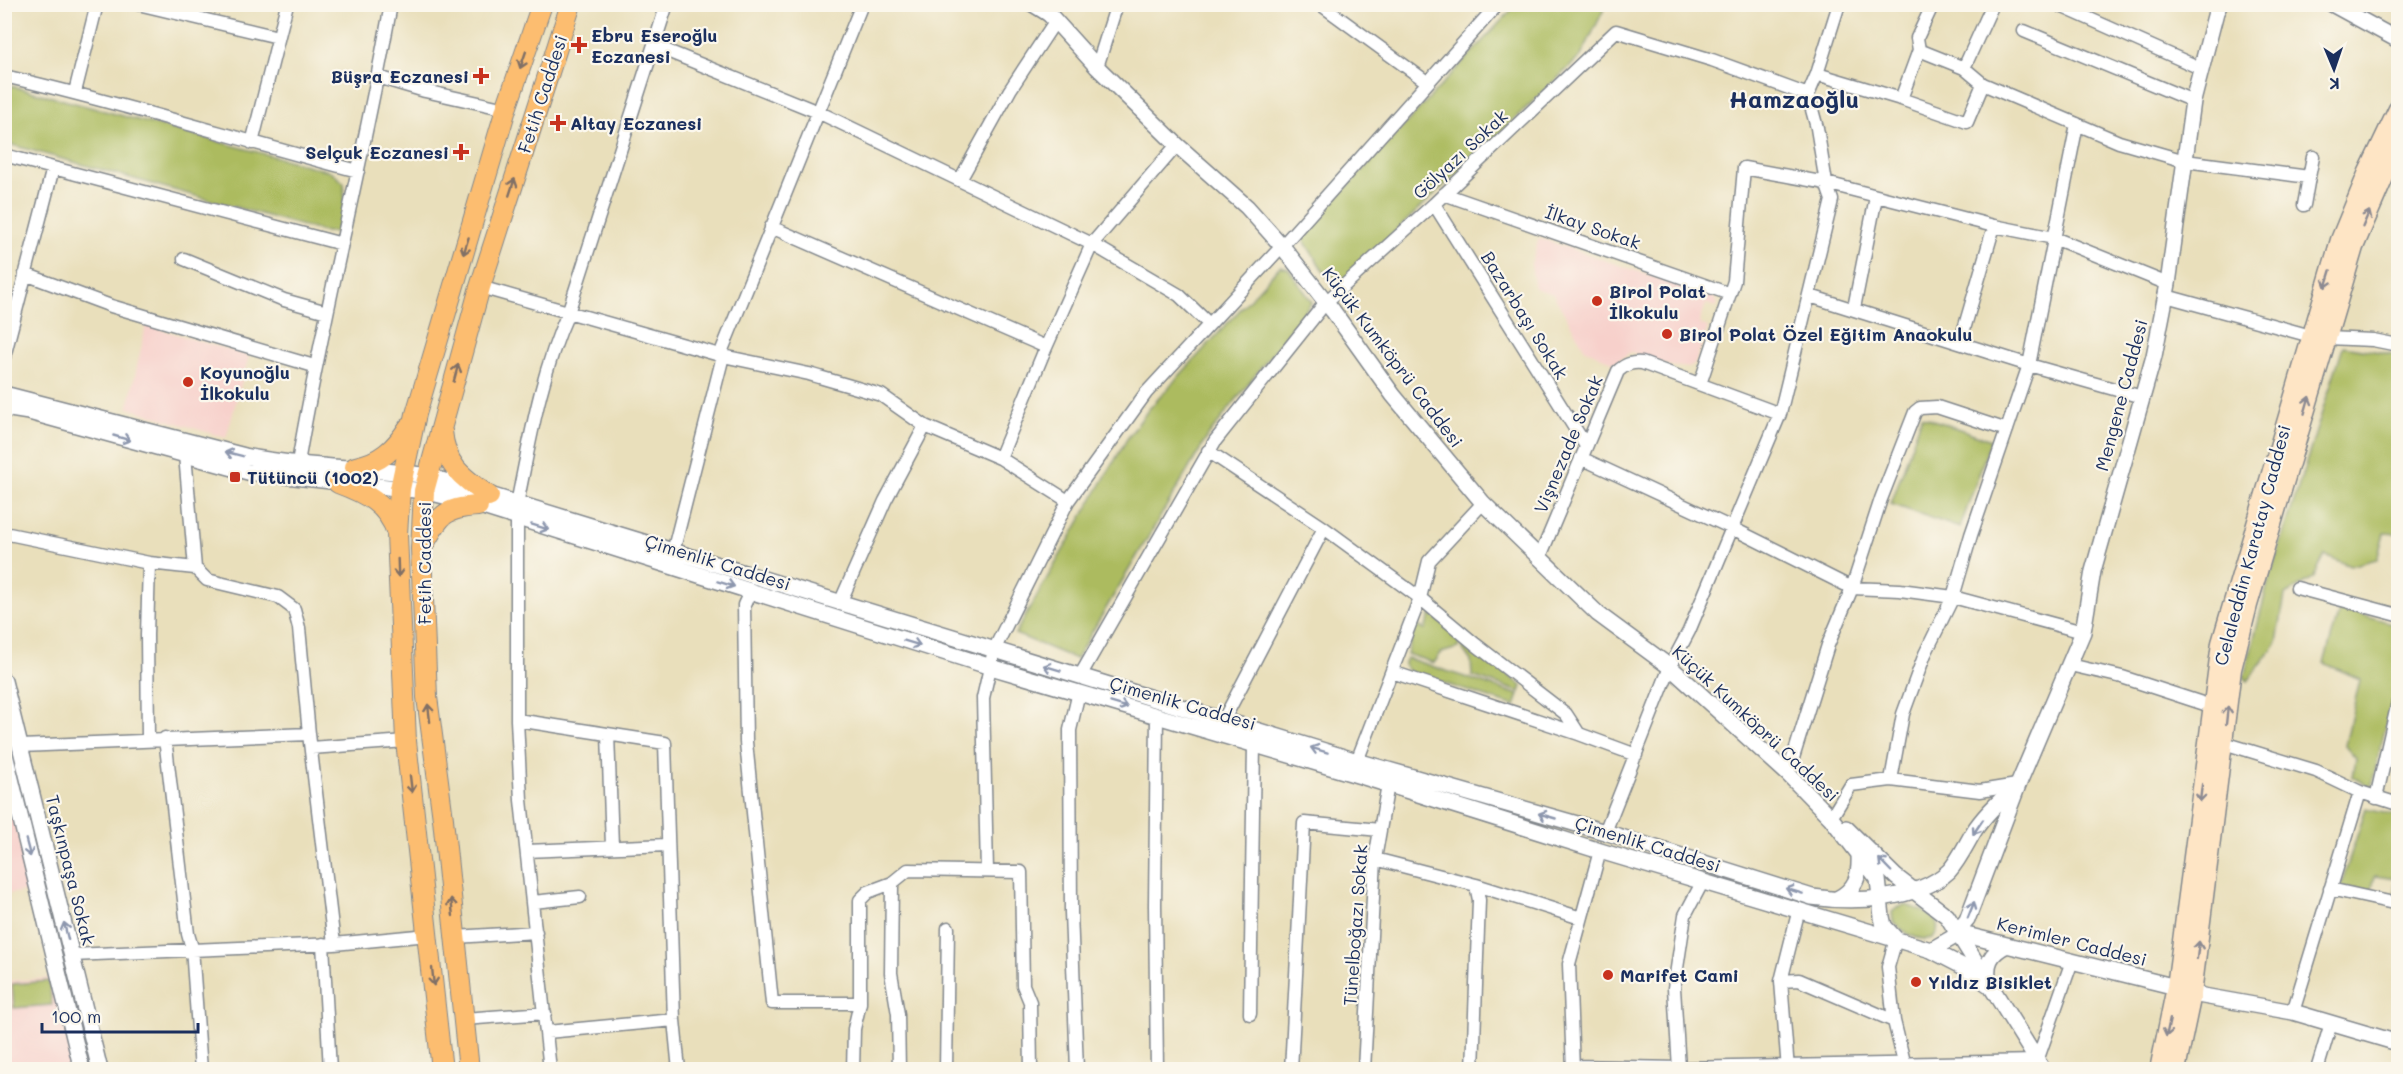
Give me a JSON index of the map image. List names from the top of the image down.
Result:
{
  "streets": {
    "main road": ["Fetih Caddesi", "Celaleddin Karatay Caddesi"],
    "street": [
      "Gölyazı Sokak",
      "İlkay Sokak",
      "Bazarbaşı Sokak",
      "Küçük Kumköprü Caddesi",
      "Mengene Caddesi",
      "Vişnezade Sokak",
      "Çimenlik Caddesi",
      "Taşkınpaşa Sokak",
      "Tünelboğazı Sokak",
      "Kerimler Caddesi"
    ]
  },
  "crossings": [
    ["Fetih Caddesi", "Çimenlik Caddesi"],
    ["Gölyazı Sokak", "İlkay Sokak"],
    ["Gölyazı Sokak", "Bazarbaşı Sokak"],
    ["Gölyazı Sokak", "Küçük Kumköprü Caddesi"],
    ["Gölyazı Sokak", "Çimenlik Caddesi"],
    ["Bazarbaşı Sokak", "Vişnezade Sokak"],
    ["Küçük Kumköprü Caddesi", "Mengene Caddesi"],
    ["Küçük Kumköprü Caddesi", "Vişnezade Sokak"],
    ["Küçük Kumköprü Caddesi", "Çimenlik Caddesi"],
    ["Küçük Kumköprü Caddesi", "Kerimler Caddesi"],
    ["Mengene Caddesi", "Çimenlik Caddesi"],
    ["Mengene Caddesi", "Kerimler Caddesi"],
    ["Celaleddin Karatay Caddesi", "Kerimler Caddesi"],
    ["Çimenlik Caddesi", "Tünelboğazı Sokak"]
  ],
  "districts": ["Hamzaoğlu"],
  "places": {
    "health": [
      "Ebru Eseroğlu Eczanesi",
      "Büşra Eczanesi",
      "Altay Eczanesi",
      "Selçuk Eczanesi"
    ],
    "other": [
      "Birol Polat İlkokulu",
      "Birol Polat Özel Eğitim Anaokulu",
      "Koyunoğlu İlkokulu",
      "Marifet Cami",
      "Yıldız Bisiklet"
    ],
    "transit": ["Tütüncü (1002)"]
  },
  "scale_bar": "100 m",
  "north": "bottom"
}
